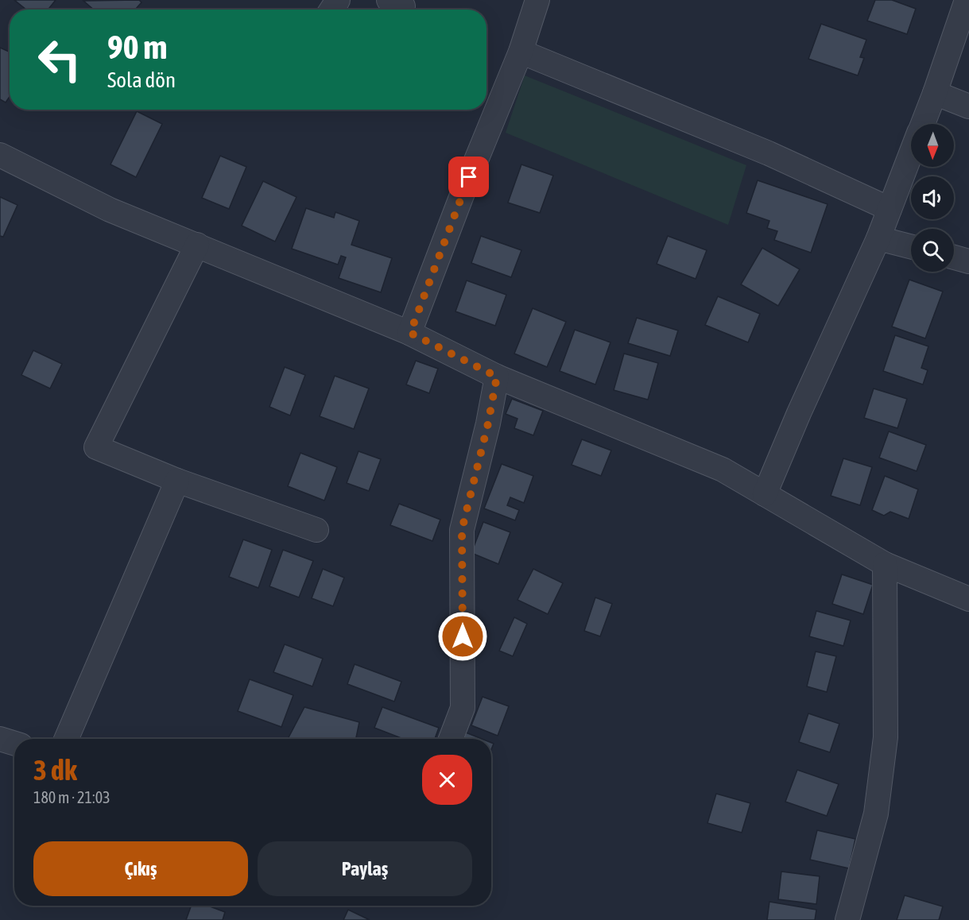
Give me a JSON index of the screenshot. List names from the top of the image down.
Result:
{
  "north": "bottom",
  "page": {
    "turn": ["90 m", "Sola dön"],
    "heading": ["3 dk", "180 m · 21:03"],
    "buttons": ["Çıkış", "Paylaş"]
  }
}
